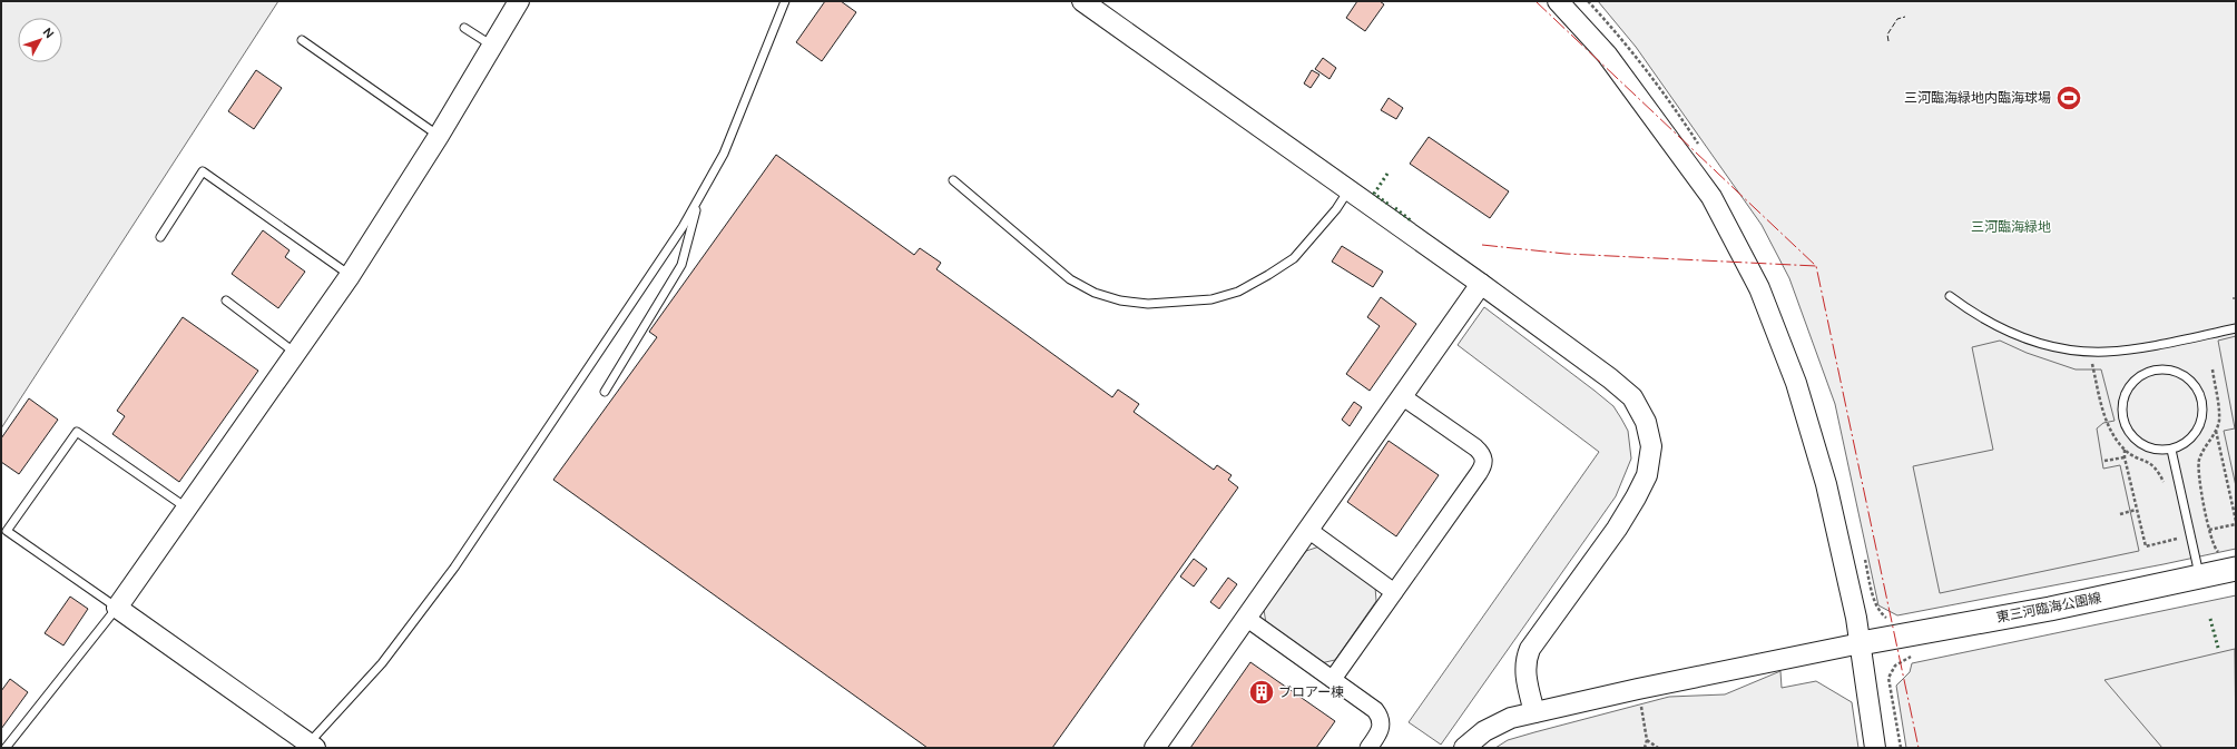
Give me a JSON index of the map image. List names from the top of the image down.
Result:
{
  "streets": {
    "main road": ["東三河臨海公園線"]
  },
  "parks": ["三河臨海緑地"],
  "places": {
    "sports": ["三河臨海緑地内臨海球場"],
    "building": ["ブロアー棟"]
  },
  "north": "top right"
}
